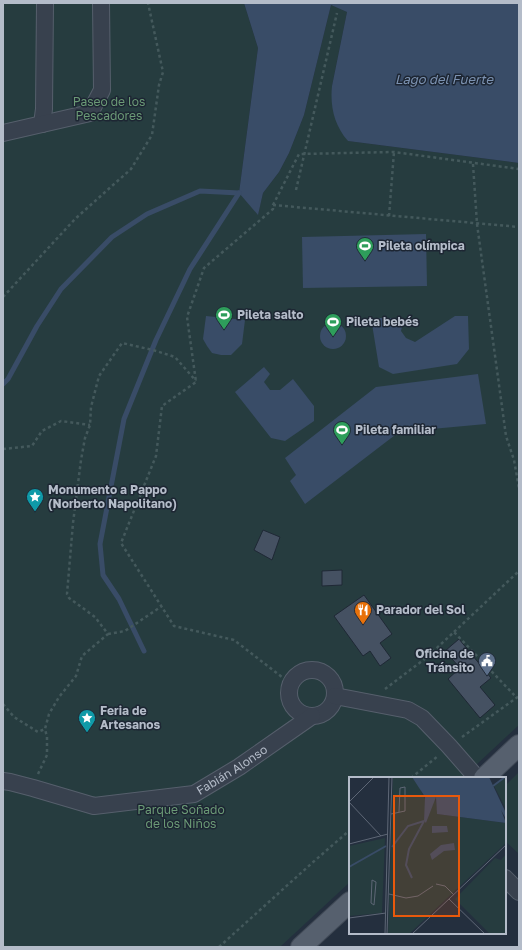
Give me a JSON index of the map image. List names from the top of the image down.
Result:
{
  "streets": {
    "street": ["Fabián Alonso"]
  },
  "water": ["Lago del Fuerte"],
  "parks": ["Paseo de los Pescadores", "Parque Soñado de los Niños"],
  "places": {
    "sports": [
      "Pileta olímpica",
      "Pileta salto",
      "Pileta bebés",
      "Pileta familiar"
    ],
    "place": ["Monumento a Pappo (Norberto Napolitano)", "Feria de Artesanos"],
    "restaurant": ["Parador del Sol"],
    "public building": ["Oficina de Tránsito"]
  }
}
